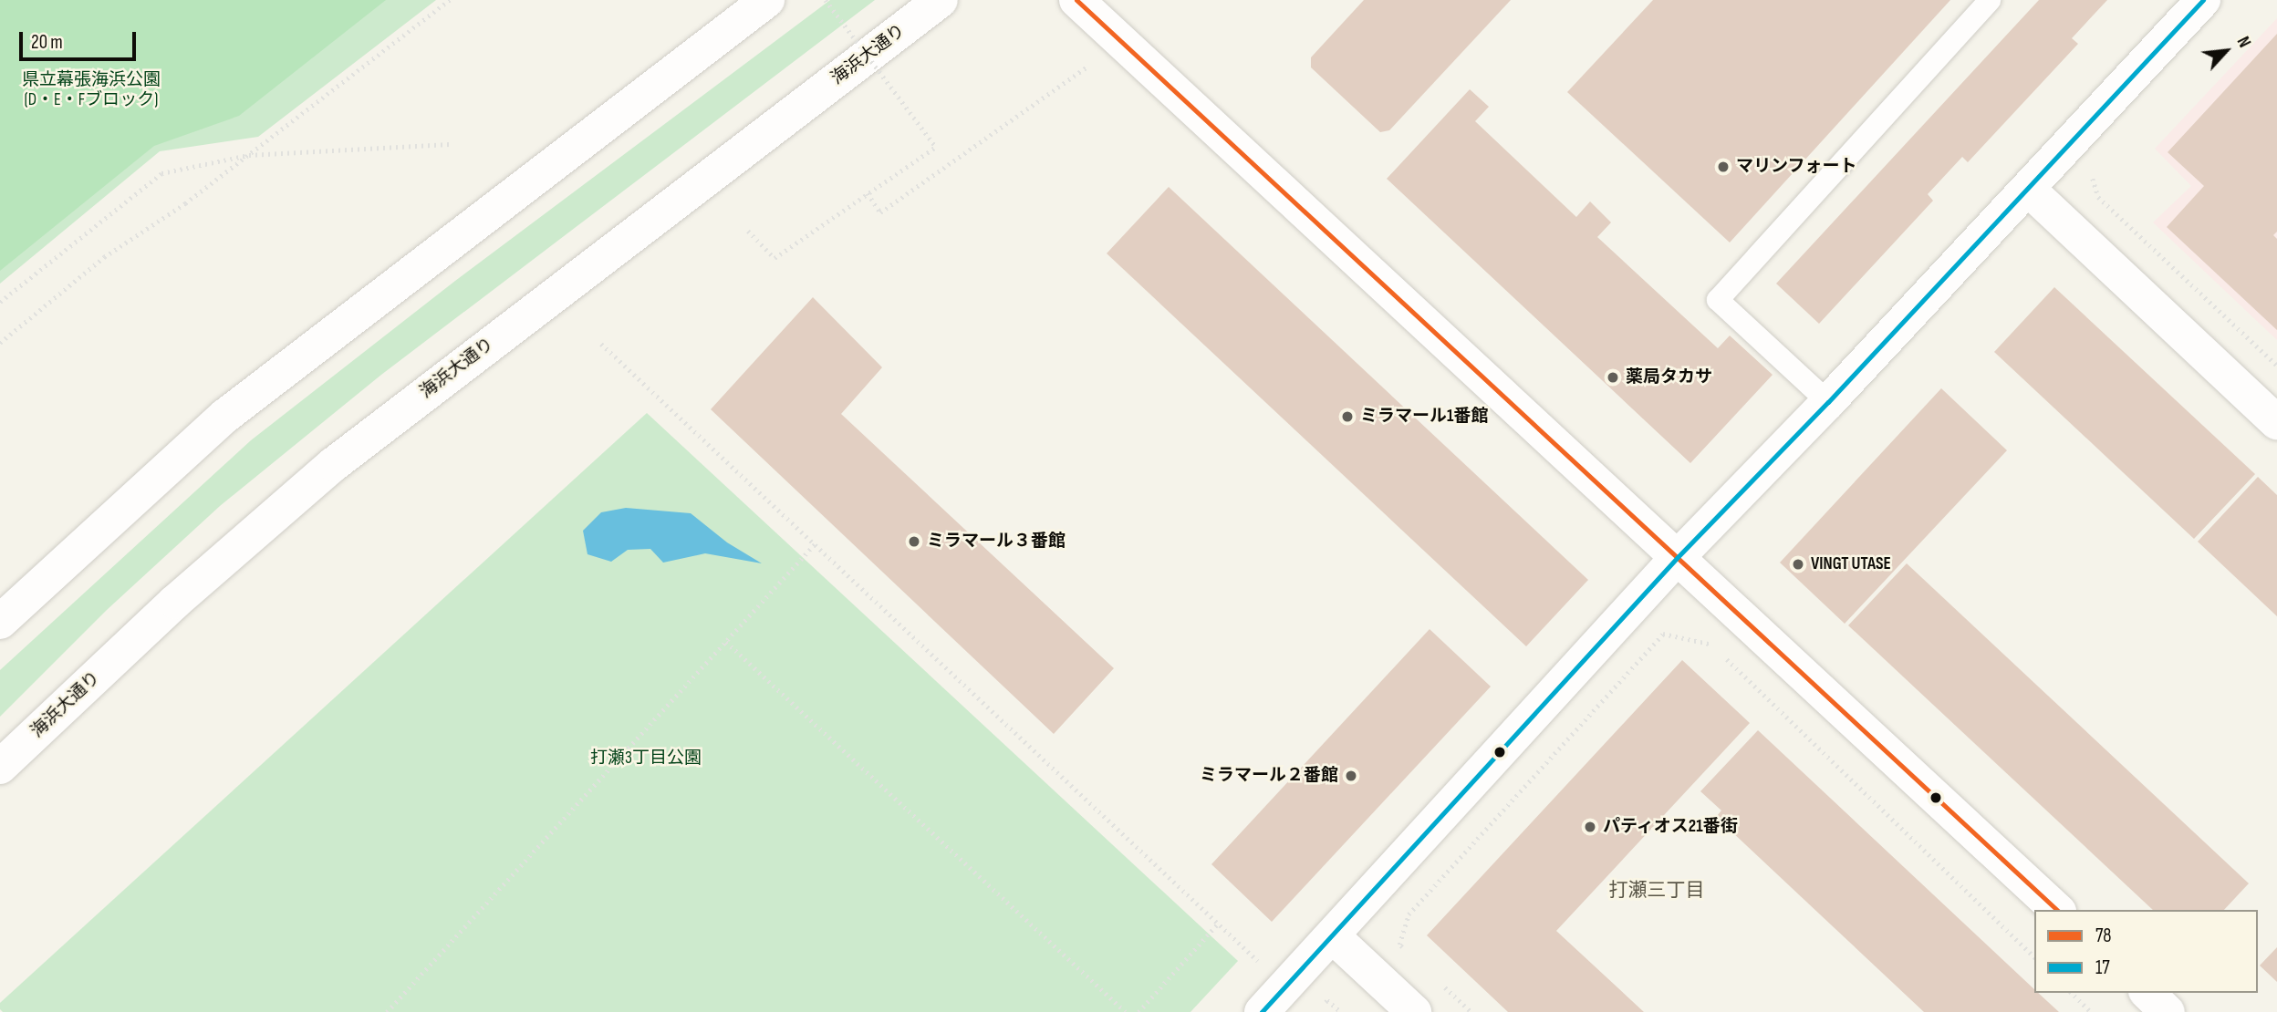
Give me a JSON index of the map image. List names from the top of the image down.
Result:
{
  "streets": {
    "street": ["海浜大通り"]
  },
  "districts": ["打瀬三丁目"],
  "parks": ["県立幕張海浜公園 (D・E・Fブロック)", "打瀬3丁目公園"],
  "places": [
    "マリンフォート",
    "薬局タカサ",
    "ミラマール1番館",
    "ミラマール３番館",
    "VINGT UTASE",
    "ミラマール２番館",
    "パティオス21番街"
  ],
  "lines": ["transit line 78", "transit line 17"],
  "legend": ["78", "17"],
  "scale_bar": "20 m",
  "north": "top right"
}
